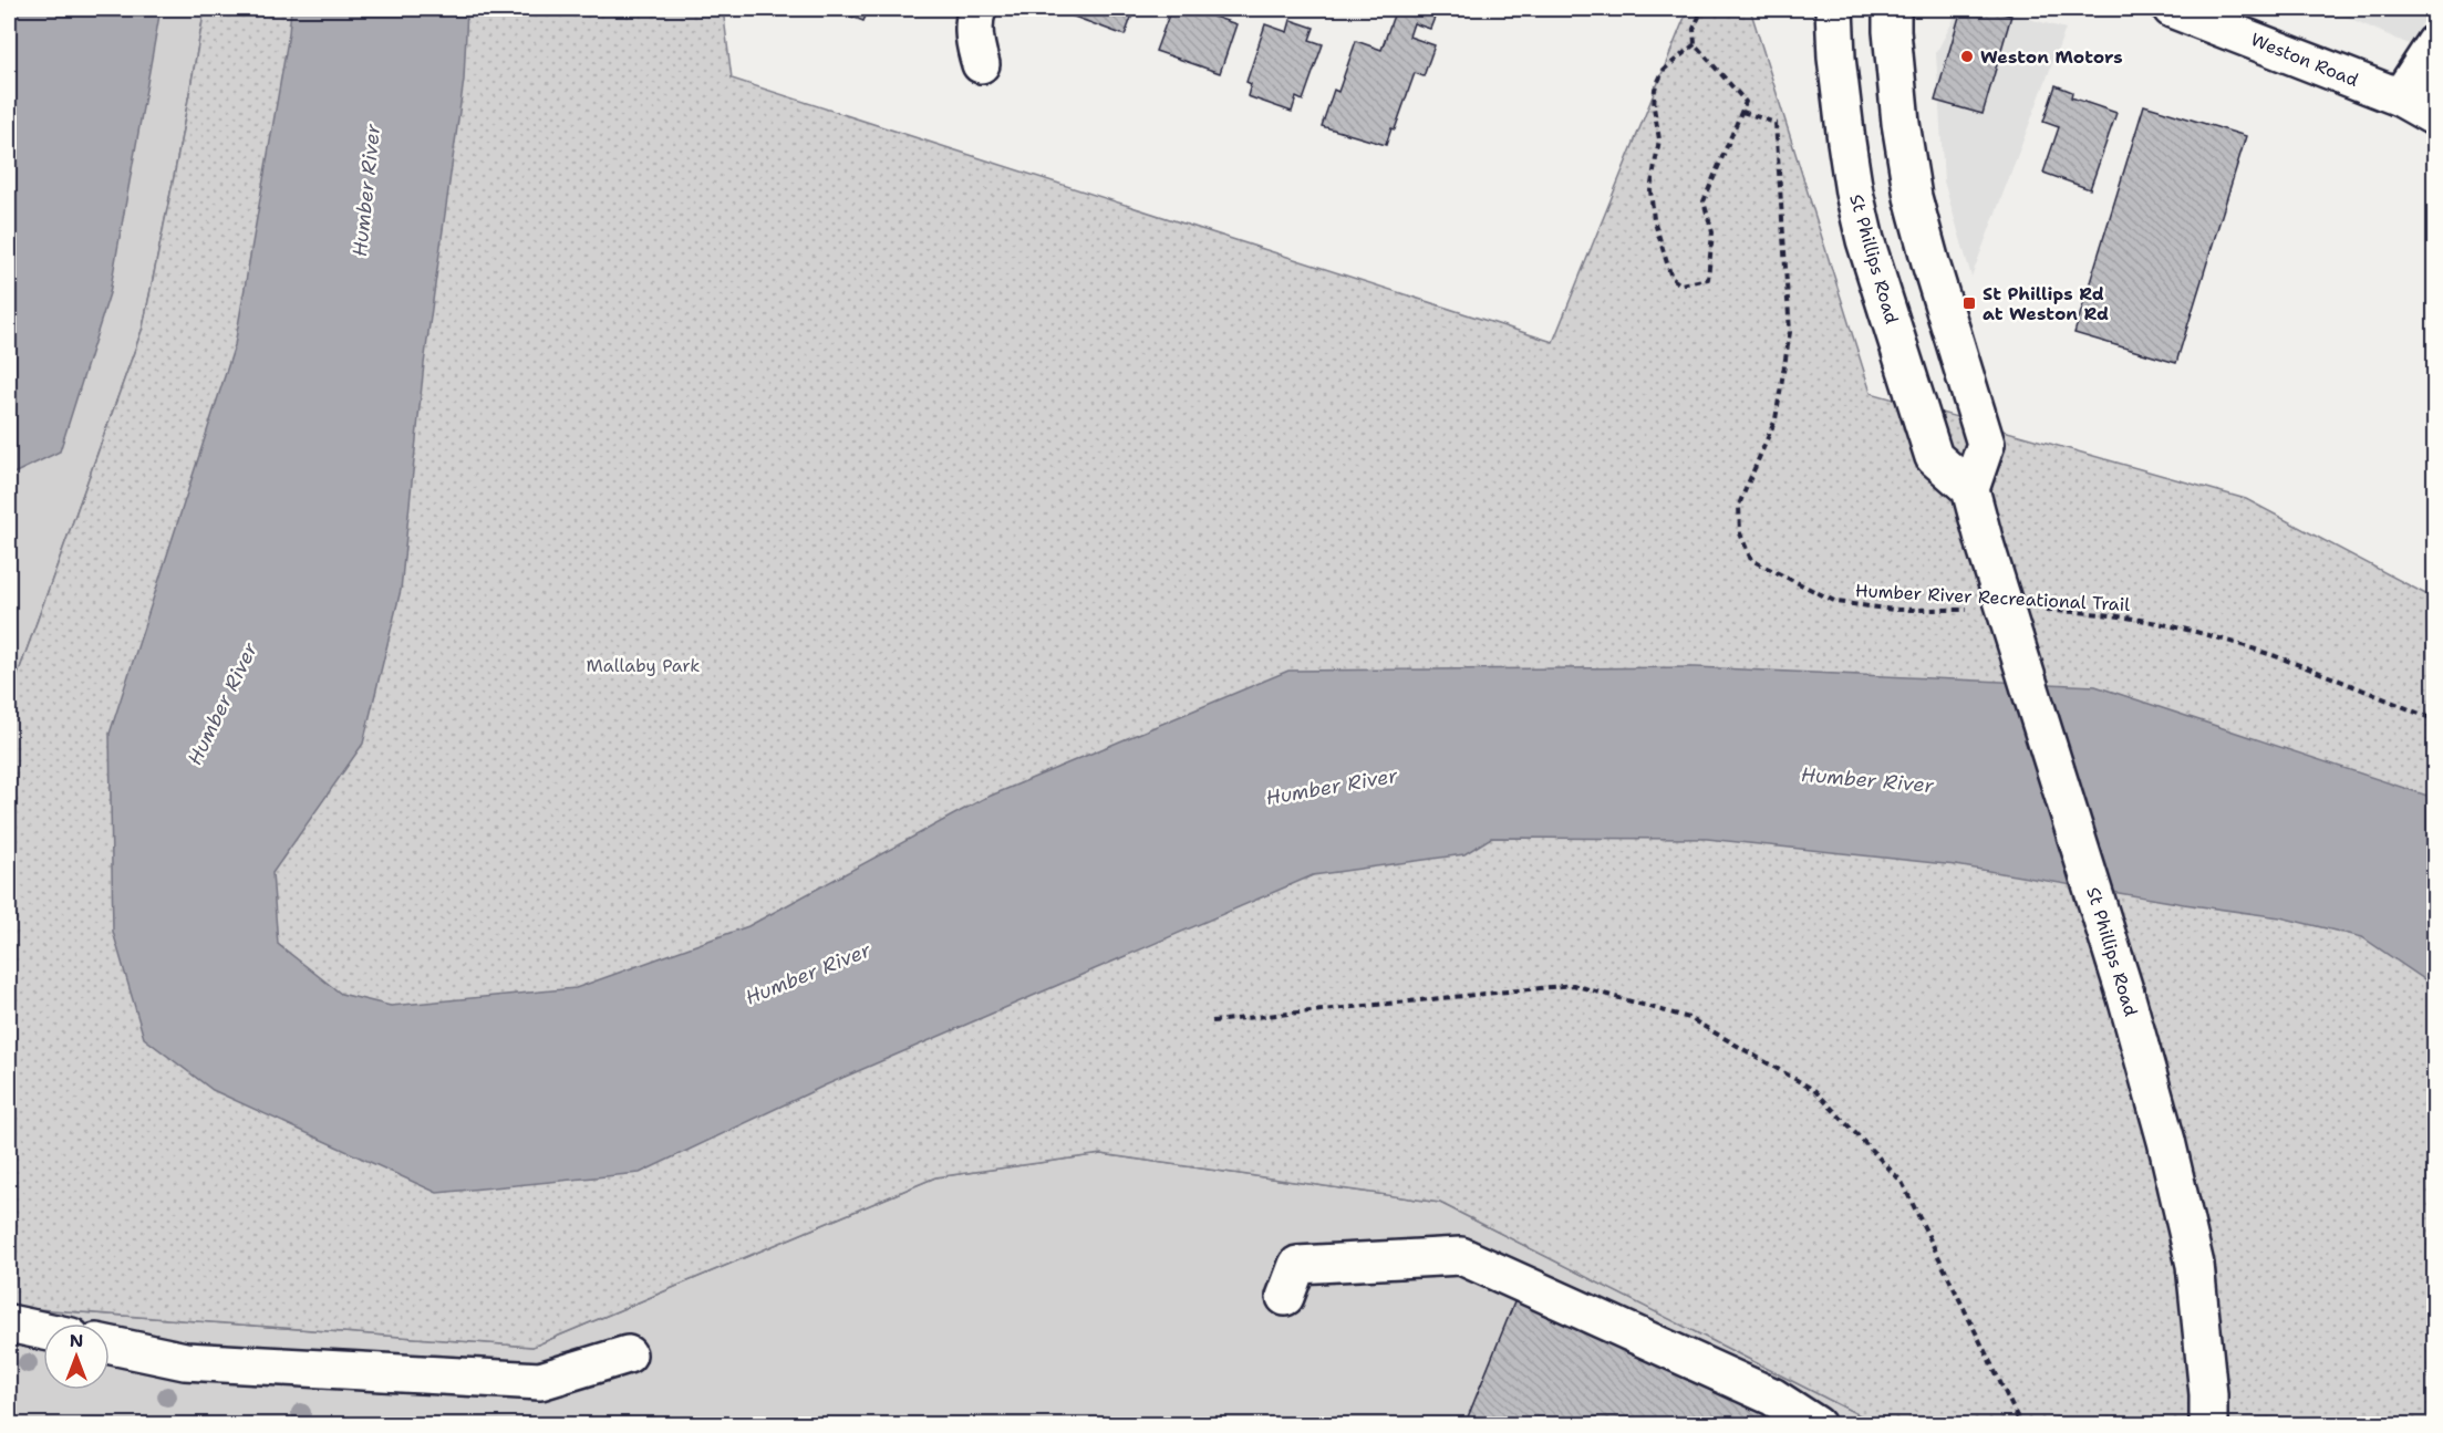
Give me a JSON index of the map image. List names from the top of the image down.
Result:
{
  "streets": {
    "main road": ["Weston Road", "St Phillips Road"],
    "path": ["Humber River Recreational Trail"]
  },
  "water": ["Humber River"],
  "parks": ["Mallaby Park"],
  "places": {
    "other": ["Weston Motors"],
    "transit": ["St Phillips Rd at Weston Rd"]
  },
  "north": "top"
}
